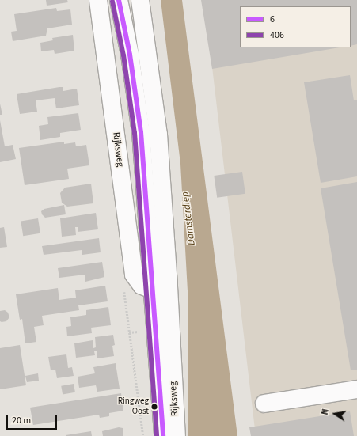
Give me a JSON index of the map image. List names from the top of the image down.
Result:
{
  "streets": {
    "main road": ["Rijksweg"]
  },
  "water": ["Damsterdiep"],
  "places": ["Ringweg Oost"],
  "lines": ["transit line 6", "transit line 406"],
  "legend": ["6", "406"],
  "scale_bar": "20 m",
  "north": "left"
}
